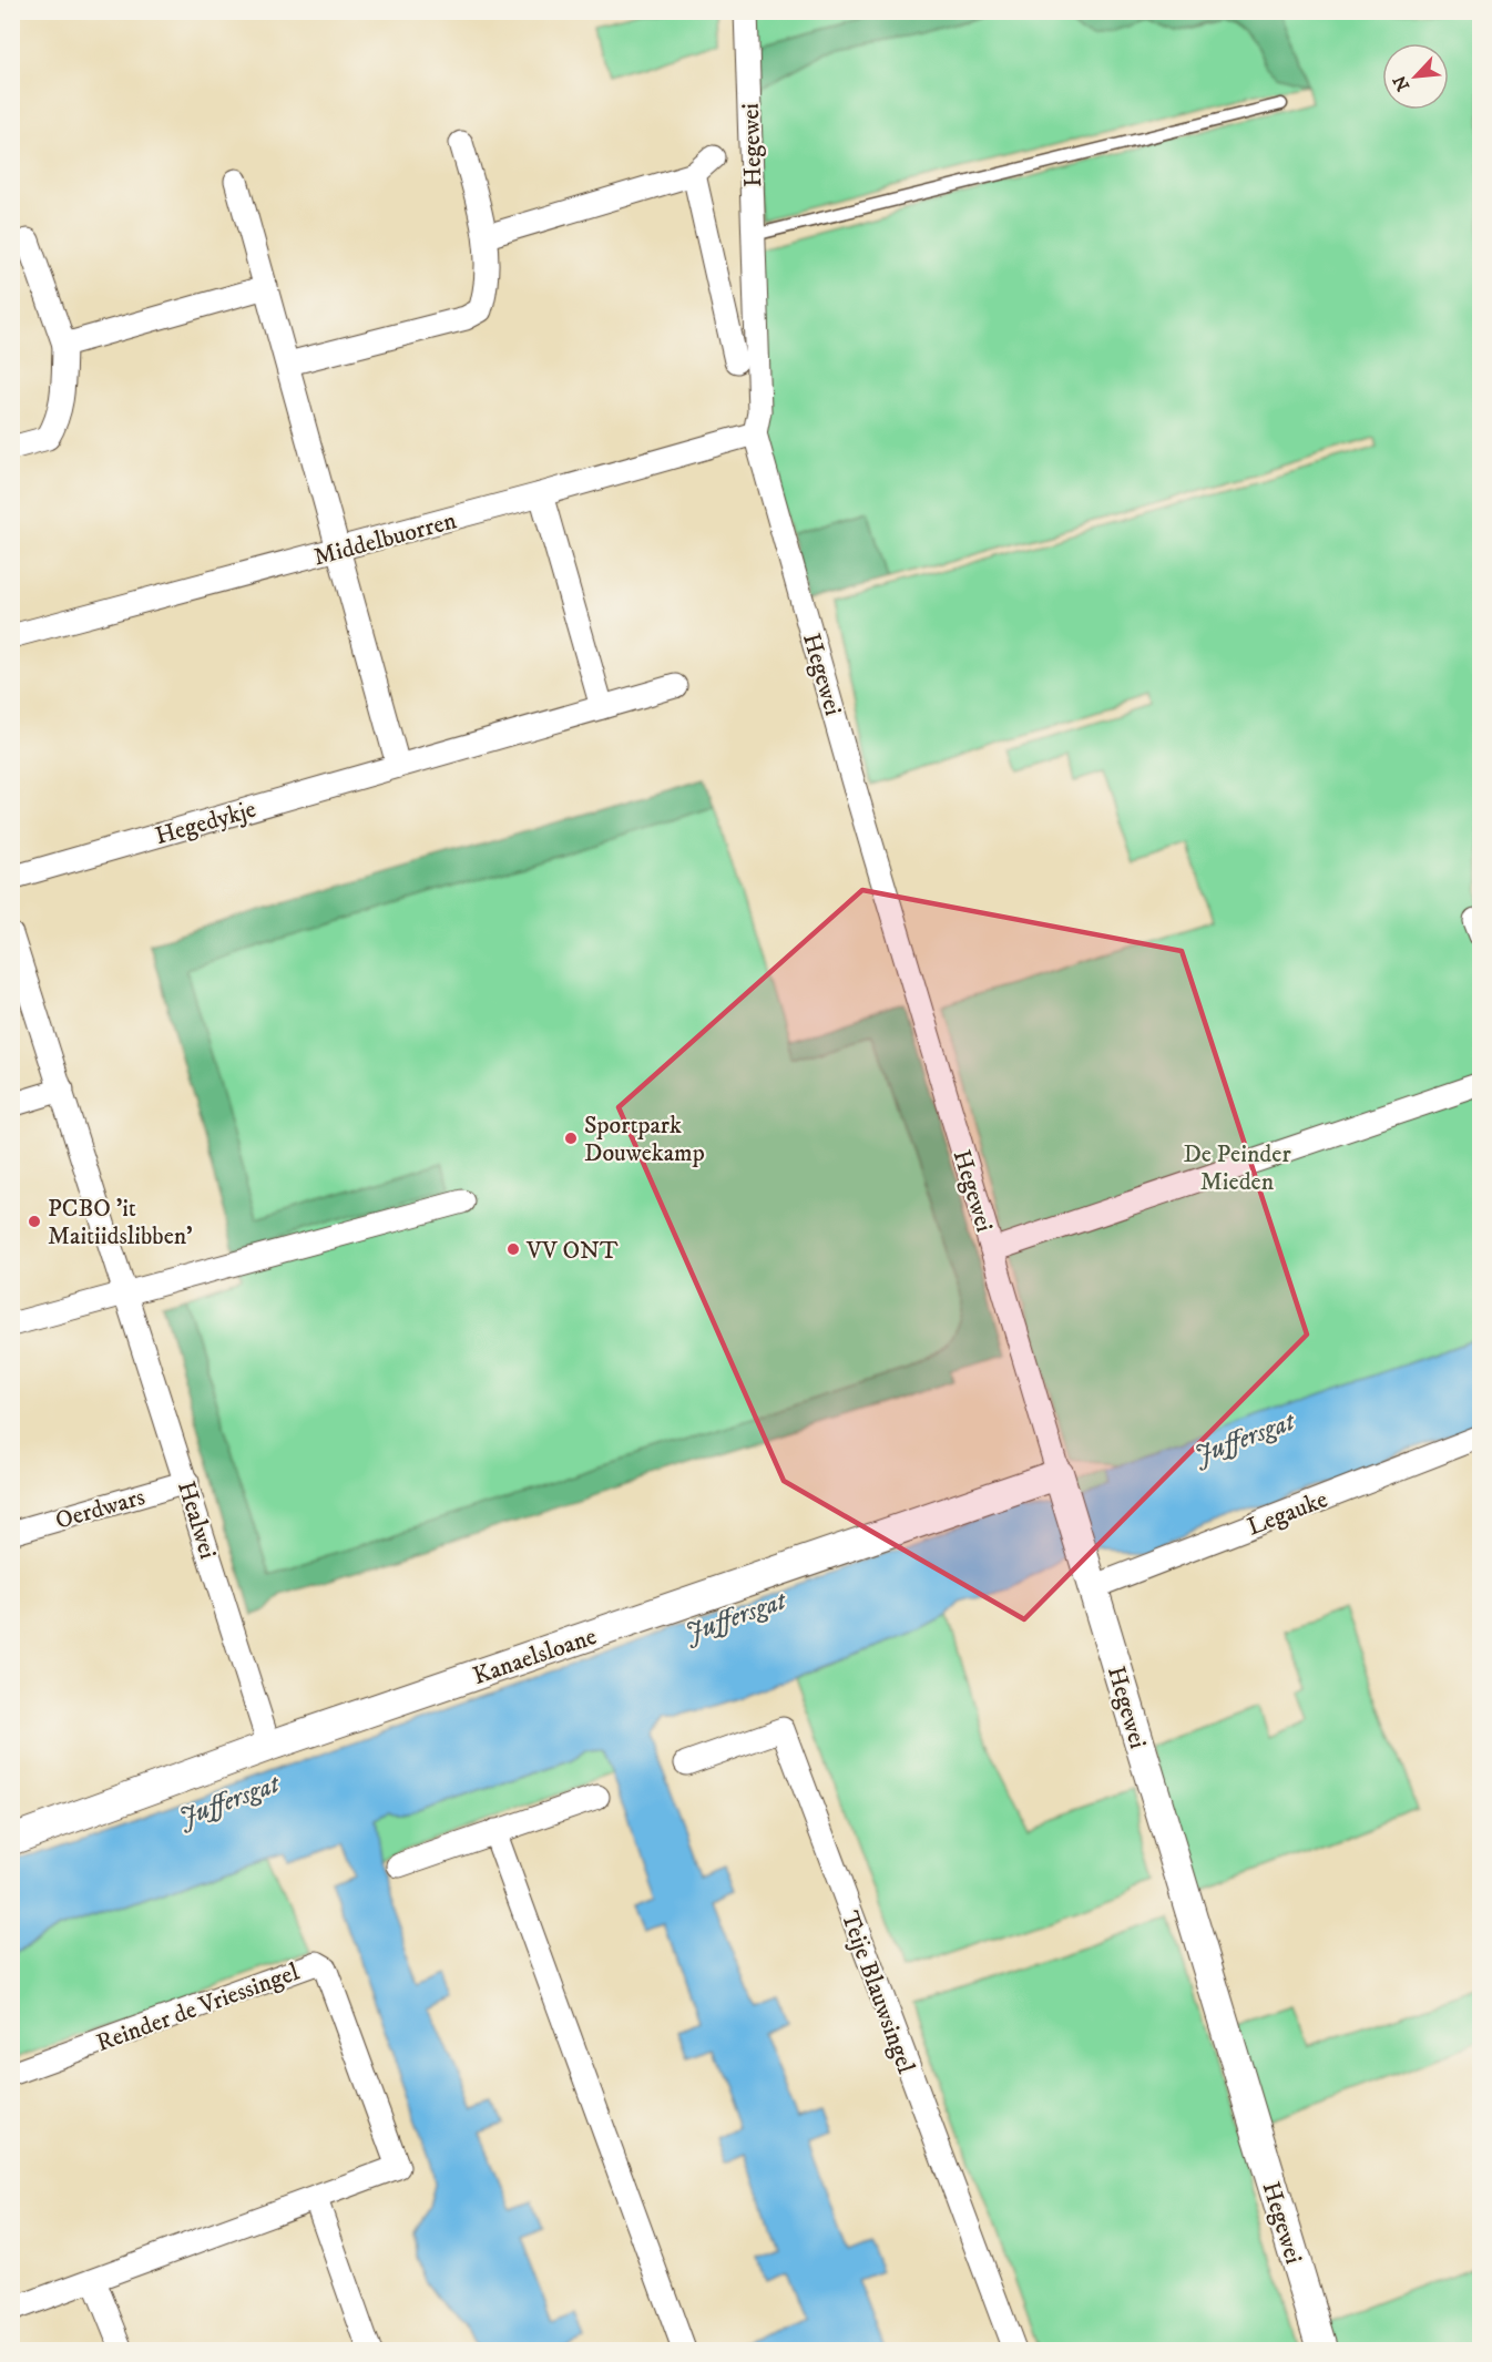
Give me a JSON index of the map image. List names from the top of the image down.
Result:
{
  "streets": {
    "street": [
      "Hegewei",
      "Middelbuorren",
      "Hegedykje",
      "Oerdwars",
      "Legauke",
      "Healwei",
      "Kanaelsloane",
      "Teije Blauwsingel",
      "Reinder de Vriessingel"
    ]
  },
  "crossings": [
    ["Hegewei", "Middelbuorren"],
    ["Hegewei", "Legauke"],
    ["Hegewei", "Kanaelsloane"],
    ["Oerdwars", "Healwei"],
    ["Healwei", "Kanaelsloane"]
  ],
  "water": ["Juffersgat"],
  "parks": ["De Peinder Mieden"],
  "places": ["Sportpark Douwekamp", "PCBO 'it Maitiidslibben'", "VV ONT"],
  "north": "bottom left"
}
